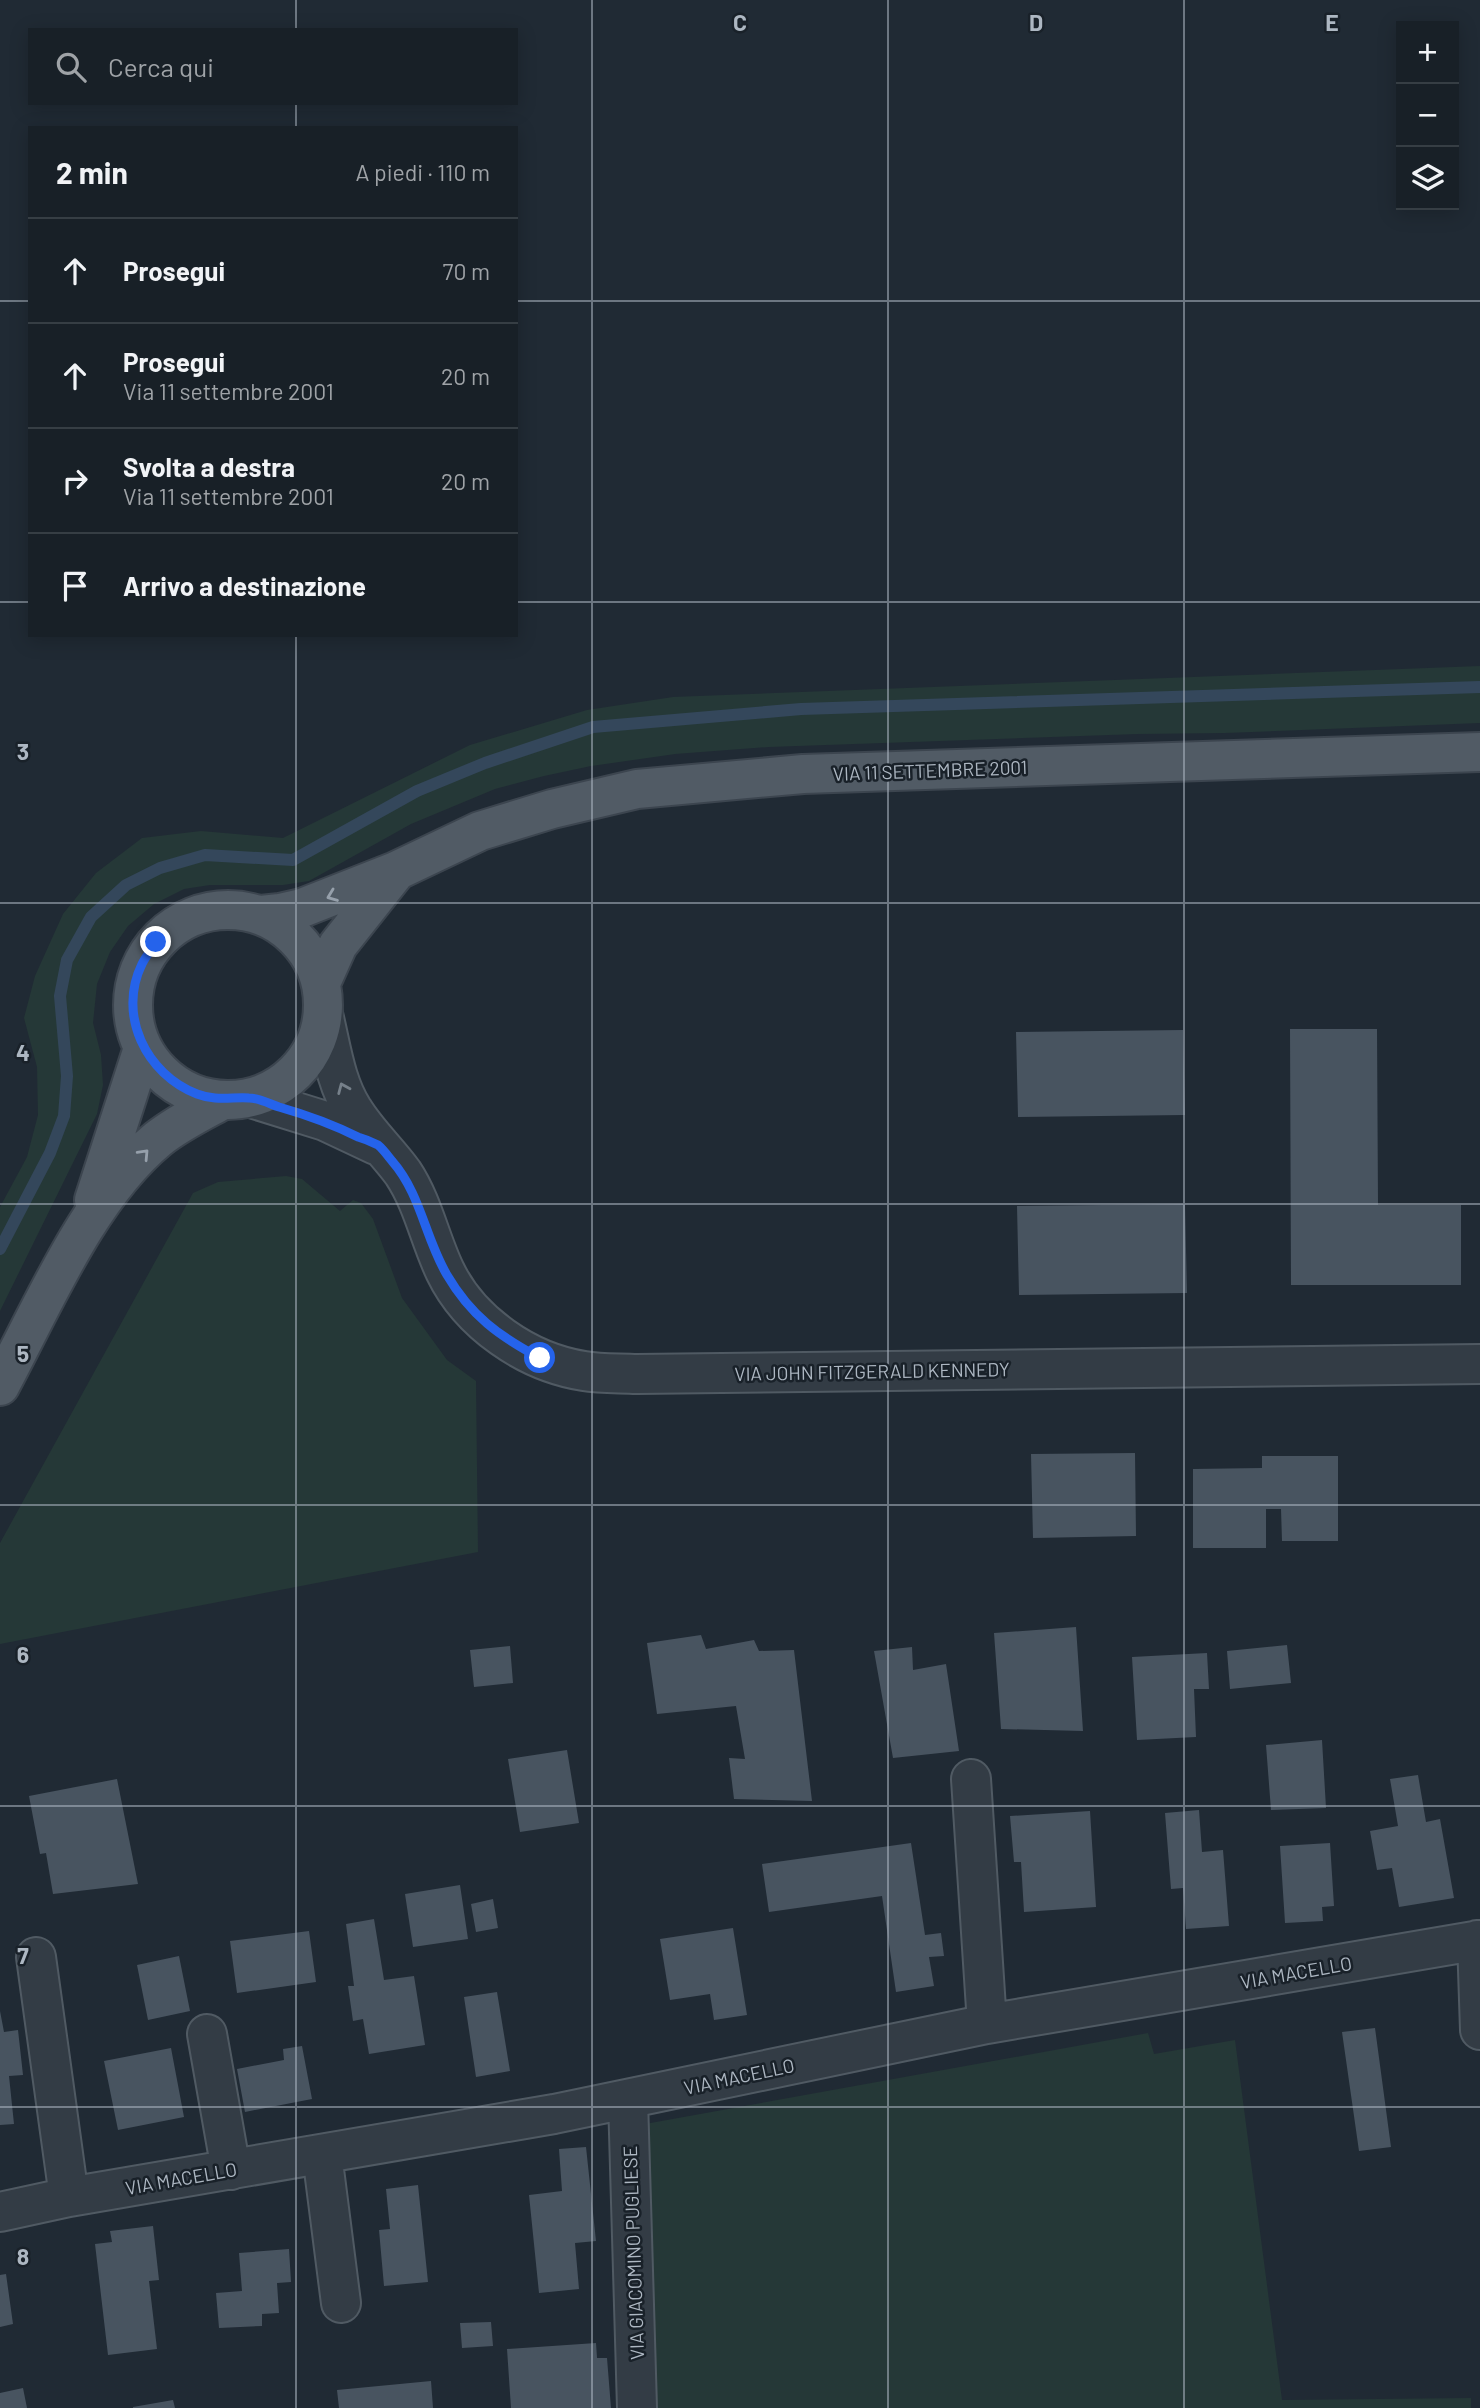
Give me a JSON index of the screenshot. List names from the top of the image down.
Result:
{
  "streets": {
    "main road": ["VIA 11 SETTEMBRE 2001"],
    "street": ["VIA JOHN FITZGERALD KENNEDY", "VIA MACELLO", "VIA GIACOMINO PUGLIESE"]
  },
  "crossings": [
    ["VIA 11 SETTEMBRE 2001", "VIA JOHN FITZGERALD KENNEDY"],
    ["VIA MACELLO", "VIA GIACOMINO PUGLIESE"]
  ],
  "page": {
    "map_buttons": ["+", "−"],
    "search": "Cerca qui",
    "heading": ["2 min", "A piedi · 110 m"],
    "list": [
      ["Prosegui", "70 m"],
      ["Prosegui", "Via 11 settembre 2001", "20 m"],
      ["Svolta a destra", "Via 11 settembre 2001", "20 m"],
      "Arrivo a destinazione"
    ]
  },
  "grid": {
    "columns": ["C", "D", "E"],
    "rows": [
      "3",
      "4",
      "5",
      "6",
      "7",
      "8"
    ]
  }
}
